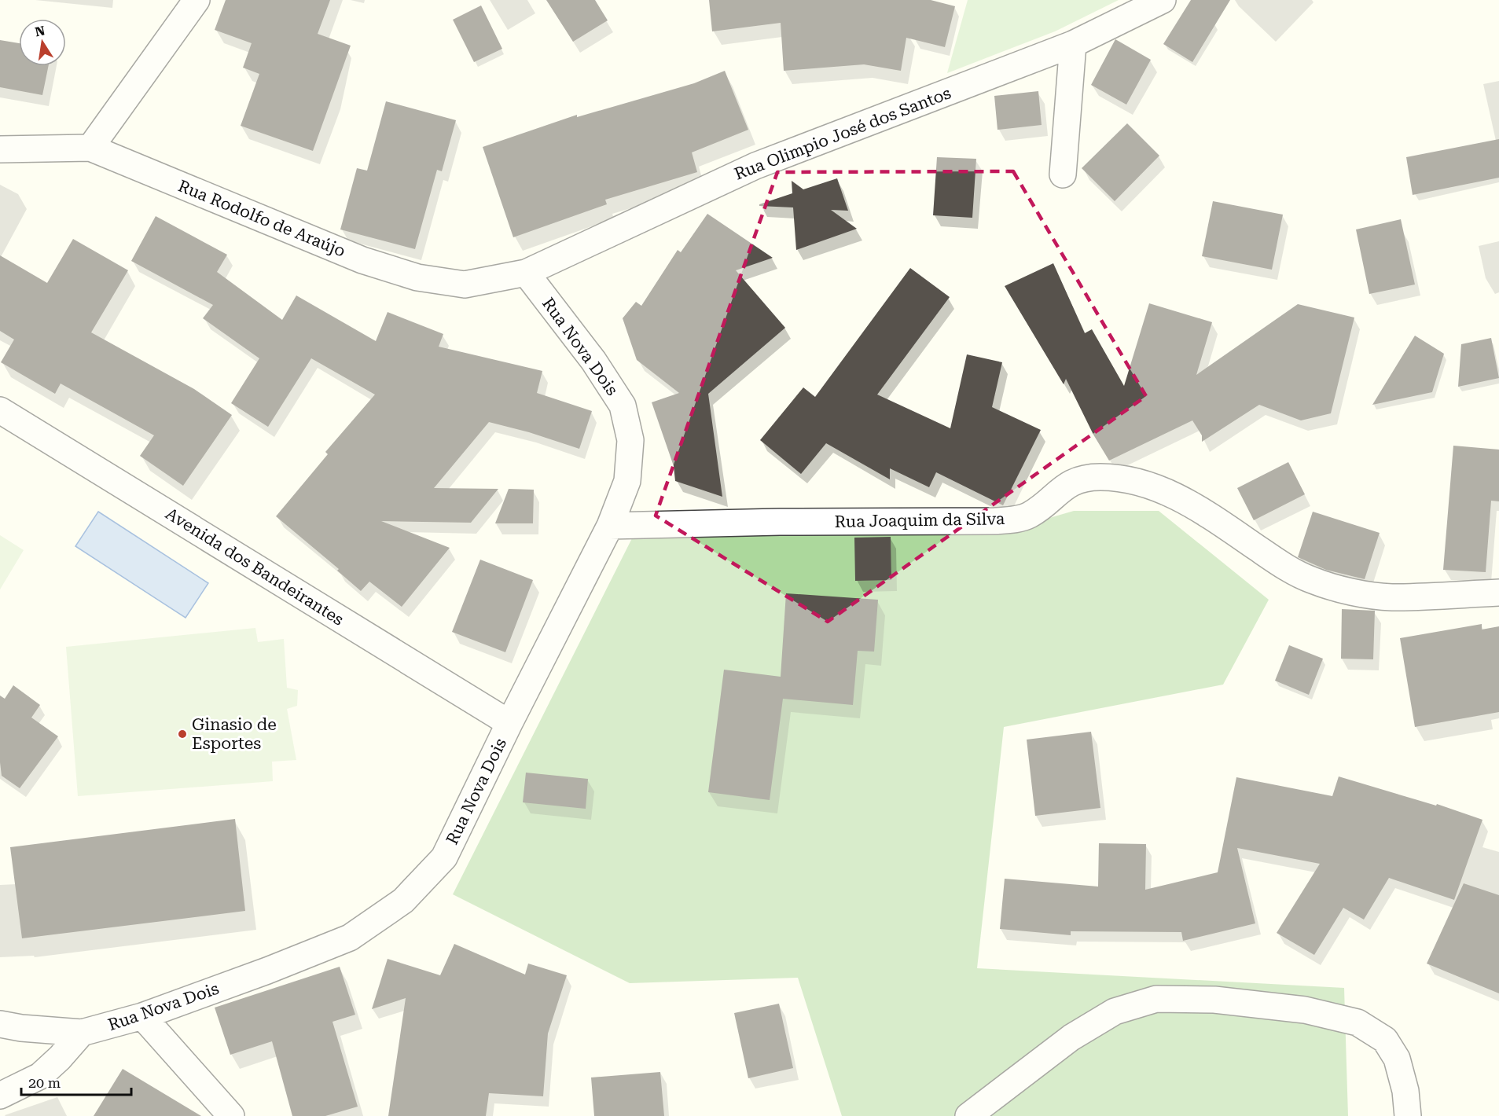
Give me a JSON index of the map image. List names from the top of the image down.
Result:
{
  "streets": {
    "street": [
      "Rua Olimpio José dos Santos",
      "Rua Rodolfo de Araújo",
      "Rua Nova Dois",
      "Rua Joaquim da Silva",
      "Avenida dos Bandeirantes"
    ]
  },
  "crossings": [
    ["Rua Olimpio José dos Santos", "Rua Rodolfo de Araújo"],
    ["Rua Olimpio José dos Santos", "Rua Nova Dois"],
    ["Rua Rodolfo de Araújo", "Rua Nova Dois"],
    ["Rua Nova Dois", "Rua Joaquim da Silva"],
    ["Rua Nova Dois", "Avenida dos Bandeirantes"]
  ],
  "places": ["Ginasio de Esportes"],
  "scale_bar": "20 m",
  "north": "top"
}
